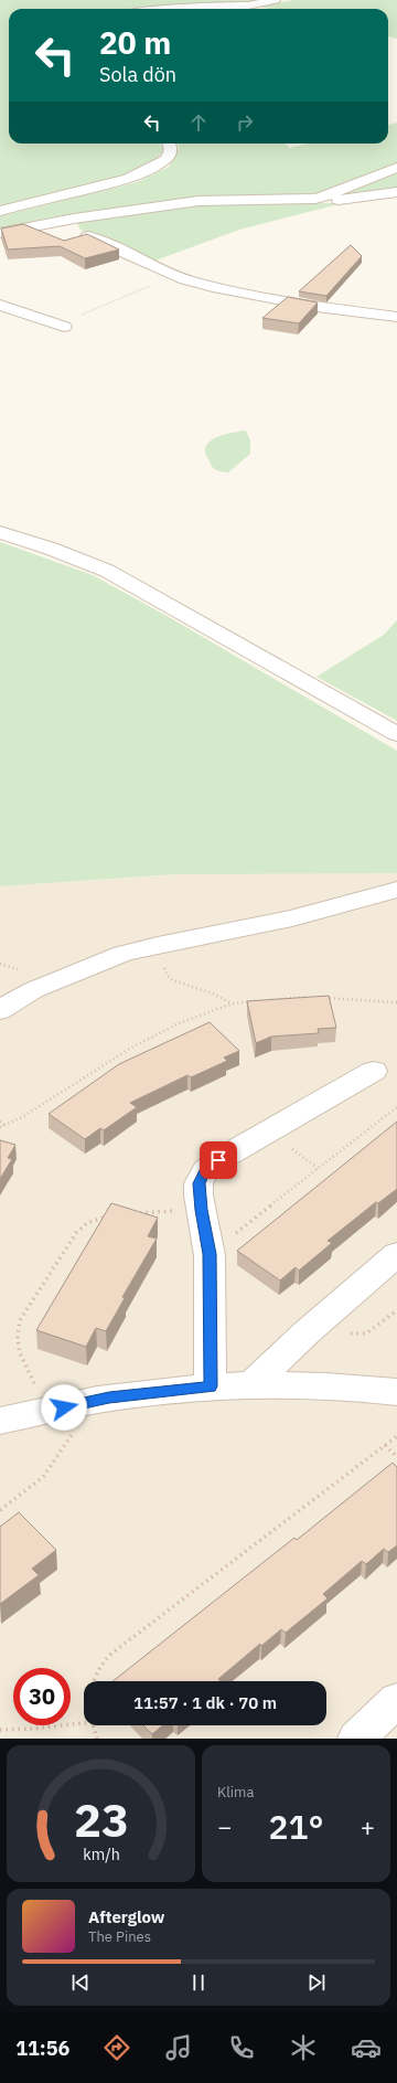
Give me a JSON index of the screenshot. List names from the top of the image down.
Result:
{
  "page": {
    "turn": ["20 m", "Sola dön"],
    "limit": "30",
    "trip": "11:57 · 1 dk · 70 m",
    "tile": "Klima",
    "heat": ["−", "21°", "+"],
    "song": ["Afterglow", "The Pines"],
    "tabs": "11:56",
    "gauge": ["23", "km/h"]
  }
}
